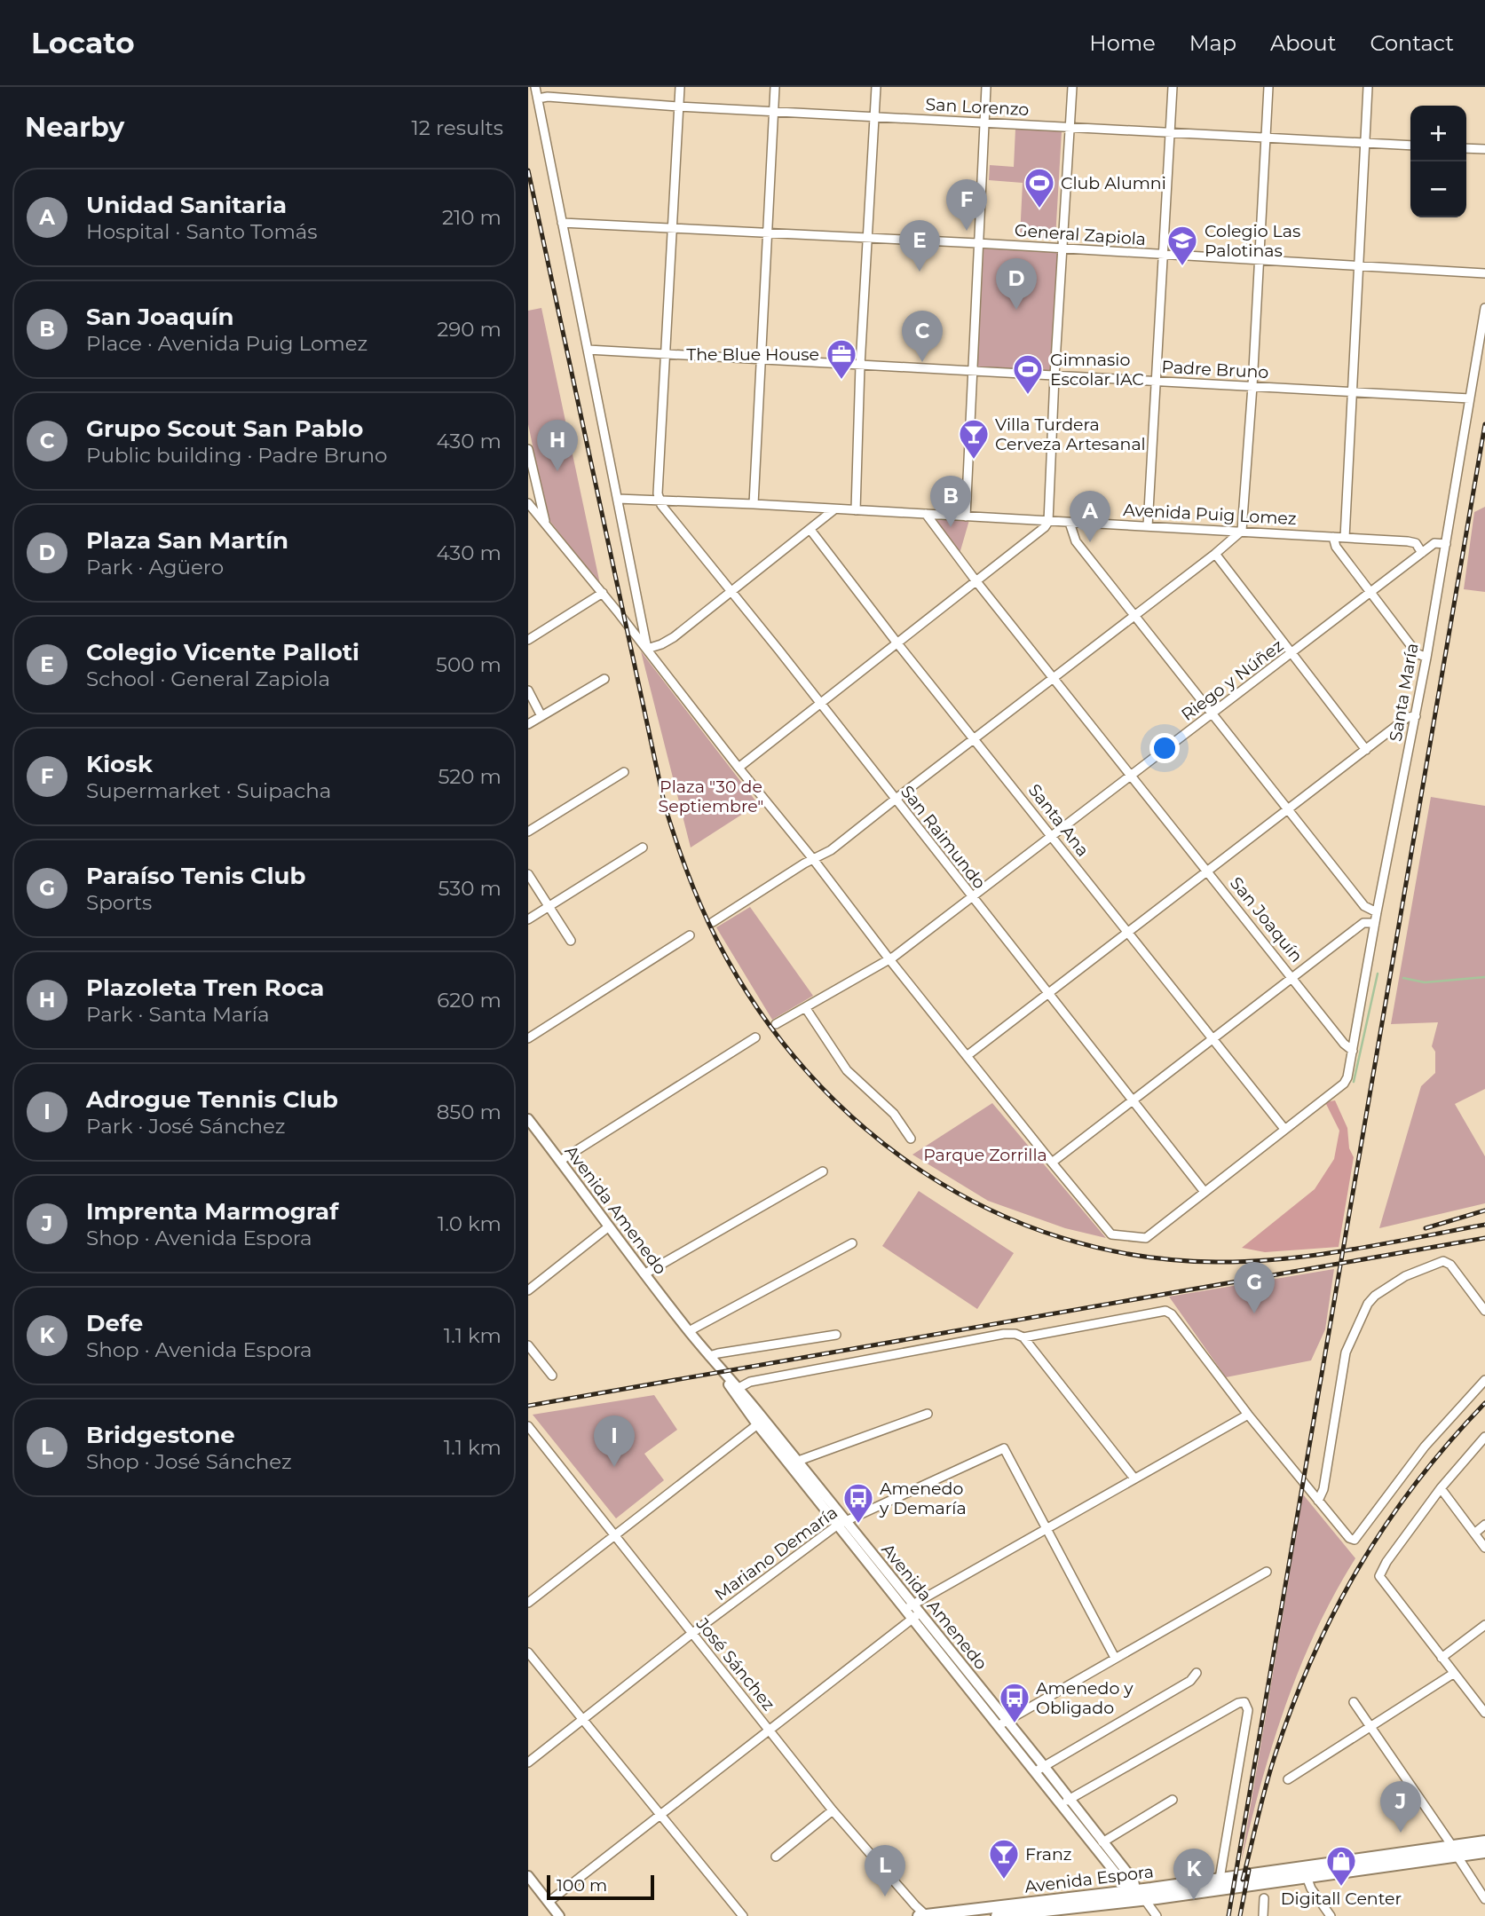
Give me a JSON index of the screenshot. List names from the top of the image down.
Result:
{
  "streets": {
    "main road": ["Avenida Espora"],
    "street": [
      "San Lorenzo",
      "General Zapiola",
      "Padre Bruno",
      "Avenida Puig Lomez",
      "Riego y Núñez",
      "Santa María",
      "Santa Ana",
      "San Raimundo",
      "San Joaquín",
      "Avenida Amenedo",
      "Mariano Demaría",
      "José Sánchez"
    ]
  },
  "crossings": [
    ["Padre Bruno", "Santa María"],
    ["Avenida Puig Lomez", "Riego y Núñez"],
    ["Avenida Puig Lomez", "San Raimundo"],
    ["Avenida Puig Lomez", "San Joaquín"],
    ["Riego y Núñez", "Santa María"],
    ["Riego y Núñez", "Santa Ana"],
    ["Riego y Núñez", "San Raimundo"],
    ["Riego y Núñez", "San Joaquín"],
    ["Santa María", "Santa Ana"],
    ["Santa María", "San Joaquín"],
    ["Avenida Amenedo", "Mariano Demaría"],
    ["Avenida Amenedo", "Avenida Espora"],
    ["Mariano Demaría", "José Sánchez"],
    ["José Sánchez", "Avenida Espora"]
  ],
  "parks": ["Plaza \"30 de Septiembre\"", "Parque Zorrilla"],
  "places": {
    "sports": ["Club Alumni", "Gimnasio Escolar IAC"],
    "school or university": ["Colegio Las Palotinas"],
    "office": ["The Blue House"],
    "bar": ["Villa Turdera Cerveza Artesanal", "Franz"],
    "bus stop": ["Amenedo y Demaría", "Amenedo y Obligado"],
    "shop": ["Digitall Center"]
  },
  "scale_bar": "100 m",
  "page": {
    "header": "Locato",
    "nav": [
      "Home",
      "Map",
      "About",
      "Contact"
    ],
    "heading": ["Nearby", "12 results"],
    "map_buttons": ["+", "−"],
    "list": [
      {
        "mark": "A",
        "name": "Unidad Sanitaria",
        "note": "Hospital · Santo Tomás",
        "value": "210 m"
      },
      {
        "mark": "B",
        "name": "San Joaquín",
        "note": "Place · Avenida Puig Lomez",
        "value": "290 m"
      },
      {
        "mark": "C",
        "name": "Grupo Scout San Pablo",
        "note": "Public building · Padre Bruno",
        "value": "430 m"
      },
      {
        "mark": "D",
        "name": "Plaza San Martín",
        "note": "Park · Agüero",
        "value": "430 m"
      },
      {
        "mark": "E",
        "name": "Colegio Vicente Palloti",
        "note": "School · General Zapiola",
        "value": "500 m"
      },
      {
        "mark": "F",
        "name": "Kiosk",
        "note": "Supermarket · Suipacha",
        "value": "520 m"
      },
      {
        "mark": "G",
        "name": "Paraíso Tenis Club",
        "note": "Sports",
        "value": "530 m"
      },
      {
        "mark": "H",
        "name": "Plazoleta Tren Roca",
        "note": "Park · Santa María",
        "value": "620 m"
      },
      {
        "mark": "I",
        "name": "Adrogue Tennis Club",
        "note": "Park · José Sánchez",
        "value": "850 m"
      },
      {
        "mark": "J",
        "name": "Imprenta Marmograf",
        "note": "Shop · Avenida Espora",
        "value": "1.0 km"
      },
      {
        "mark": "K",
        "name": "Defe",
        "note": "Shop · Avenida Espora",
        "value": "1.1 km"
      },
      {
        "mark": "L",
        "name": "Bridgestone",
        "note": "Shop · José Sánchez",
        "value": "1.1 km"
      }
    ],
    "pins": [
      "F",
      "E",
      "D",
      "C",
      "H",
      "B",
      "A",
      "G",
      "I",
      "J",
      "L",
      "K"
    ],
    "scale": "100 m"
  }
}
